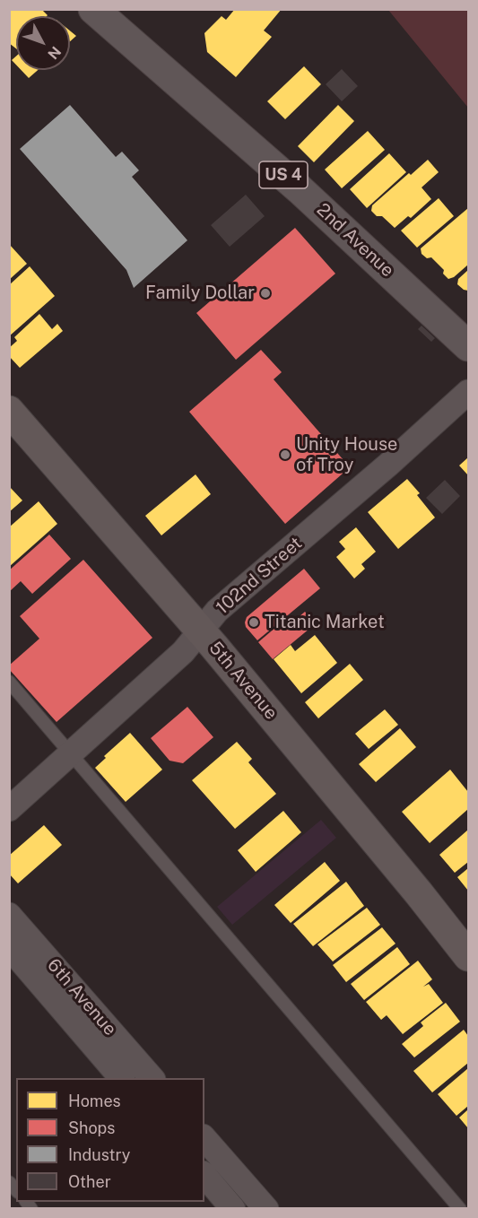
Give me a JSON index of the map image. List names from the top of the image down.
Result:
{
  "streets": {
    "main road": ["US 4", "2nd Avenue"],
    "street": ["102nd Street", "5th Avenue", "6th Avenue"]
  },
  "crossings": [
    ["102nd Street", "5th Avenue"]
  ],
  "places": ["Family Dollar", "Unity House of Troy", "Titanic Market"],
  "legend": [
    "Homes",
    "Shops",
    "Industry",
    "Other"
  ],
  "north": "bottom right"
}
